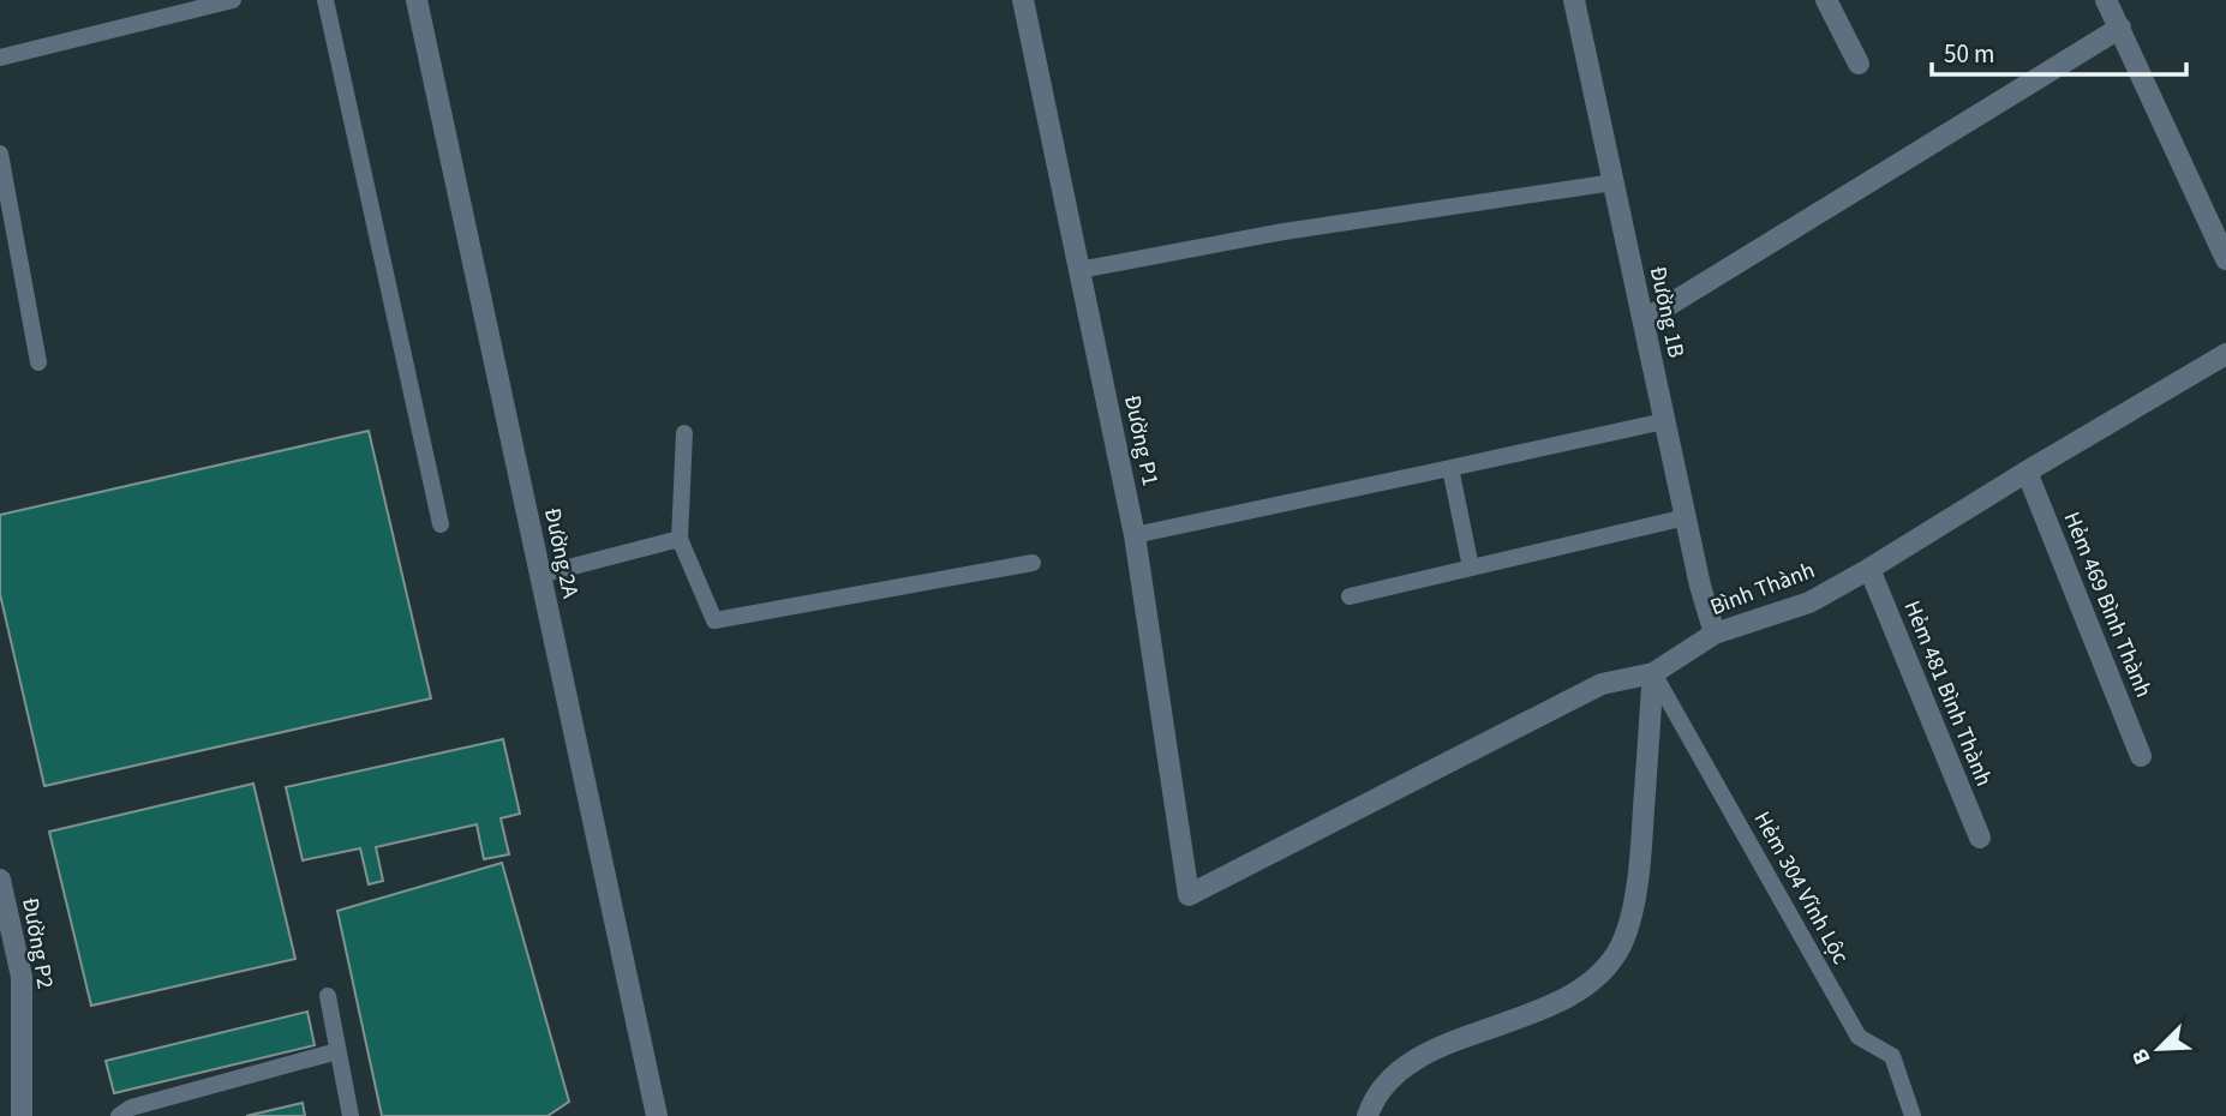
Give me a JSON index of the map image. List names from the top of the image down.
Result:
{
  "streets": {
    "street": [
      "Đường 1B",
      "Đường P1",
      "Đường 2A",
      "Bình Thành",
      "Hẻm 469 Bình Thành",
      "Hẻm 481 Bình Thành",
      "Đường P2"
    ],
    "lane": ["Hẻm 304 Vĩnh Lộc"]
  },
  "crossings": [
    ["Đường 1B", "Bình Thành"],
    ["Đường P1", "Bình Thành"],
    ["Đường P1", "Hẻm 304 Vĩnh Lộc"],
    ["Bình Thành", "Hẻm 469 Bình Thành"],
    ["Bình Thành", "Hẻm 481 Bình Thành"],
    ["Bình Thành", "Hẻm 304 Vĩnh Lộc"]
  ],
  "scale_bar": "50 m",
  "north": "bottom left"
}
